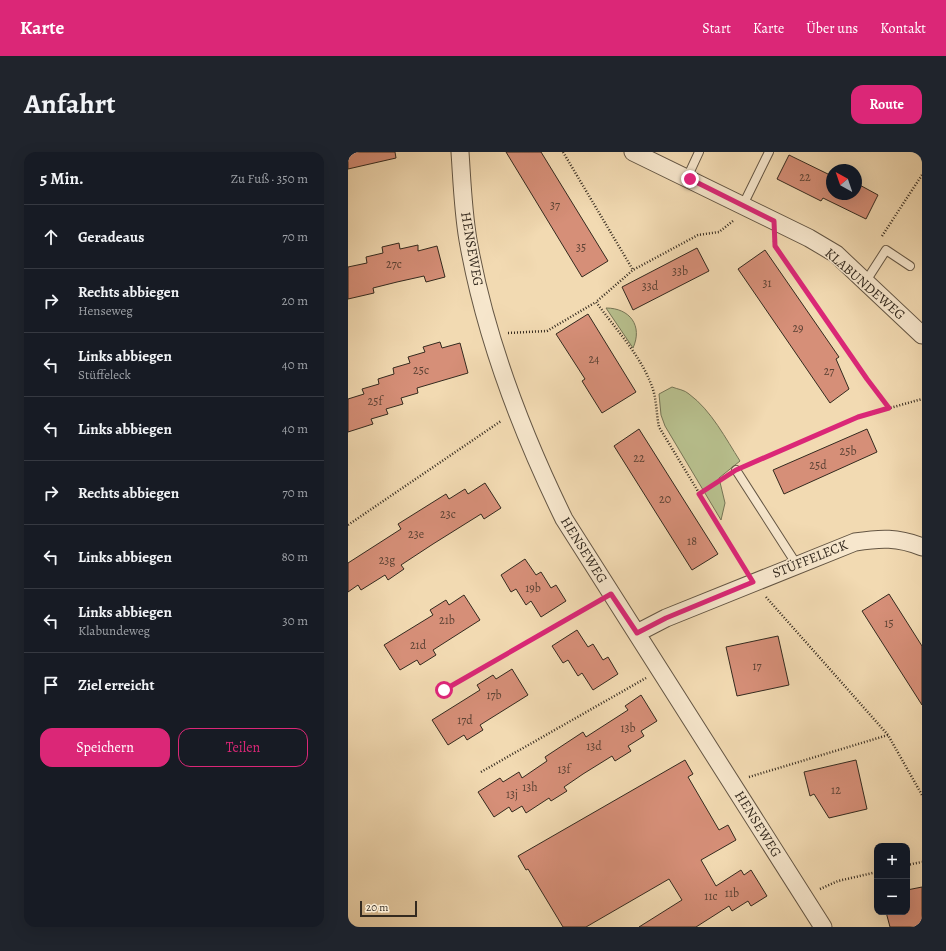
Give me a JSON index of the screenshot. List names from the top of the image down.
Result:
{
  "streets": {
    "street": ["HENSEWEG", "KLABUNDEWEG", "STÜFFELECK"]
  },
  "crossings": [
    ["HENSEWEG", "STÜFFELECK"]
  ],
  "house_numbers": [
    "22",
    "37",
    "35",
    "27c",
    "33b",
    "31",
    "33d",
    "29",
    "24",
    "25c",
    "27",
    "25f",
    "25b",
    "22",
    "25d",
    "20",
    "23c",
    "23e",
    "18",
    "23g",
    "19b",
    "21b",
    "15",
    "21d",
    "17",
    "17b",
    "17d",
    "13b",
    "13d",
    "13f",
    "13h",
    "12",
    "13j",
    "11b",
    "11c"
  ],
  "scale_bar": "20 m",
  "north": "top left",
  "page": {
    "header": "Karte",
    "nav": [
      "Start",
      "Karte",
      "Über uns",
      "Kontakt"
    ],
    "title": "Anfahrt",
    "buttons": [
      "Route",
      ["Speichern", "Teilen"]
    ],
    "heading": ["5 Min.", "Zu Fuß · 350 m"],
    "list": [
      ["Geradeaus", "70 m"],
      ["Rechts abbiegen", "Henseweg", "20 m"],
      ["Links abbiegen", "Stüffeleck", "40 m"],
      ["Links abbiegen", "40 m"],
      ["Rechts abbiegen", "70 m"],
      ["Links abbiegen", "80 m"],
      ["Links abbiegen", "Klabundeweg", "30 m"],
      "Ziel erreicht"
    ],
    "map_buttons": ["+", "−"],
    "scale": "20 m"
  }
}
